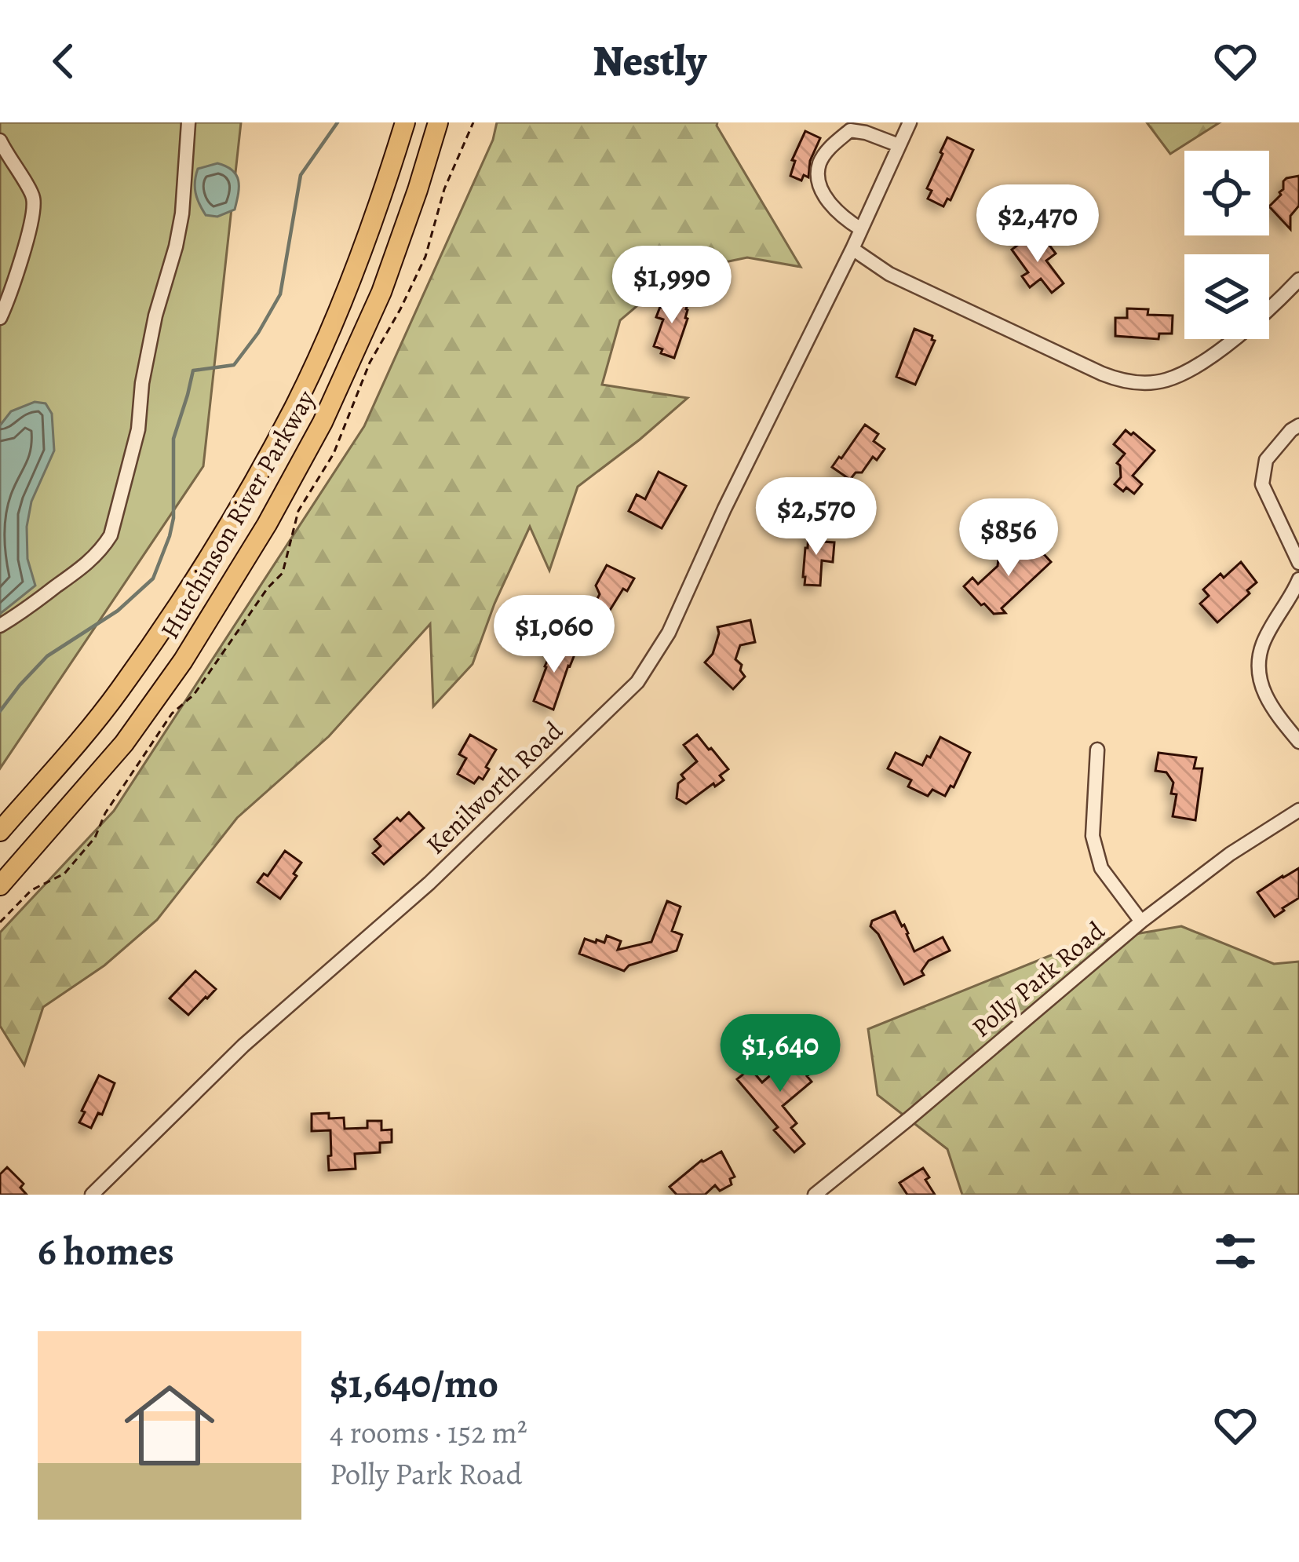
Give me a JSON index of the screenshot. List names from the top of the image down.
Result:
{
  "streets": {
    "highway": ["Hutchinson River Parkway"],
    "street": ["Kenilworth Road", "Polly Park Road"]
  },
  "page": {
    "header": "Nestly",
    "price": [
      "$2,470",
      "$1,990",
      "$2,570",
      "$856",
      "$1,060",
      "$1,640"
    ],
    "heading": "6 homes",
    "list": [
      {
        "name": "$1,640/mo",
        "note": "4 rooms · 152 m² · Polly Park Road"
      }
    ]
  }
}
